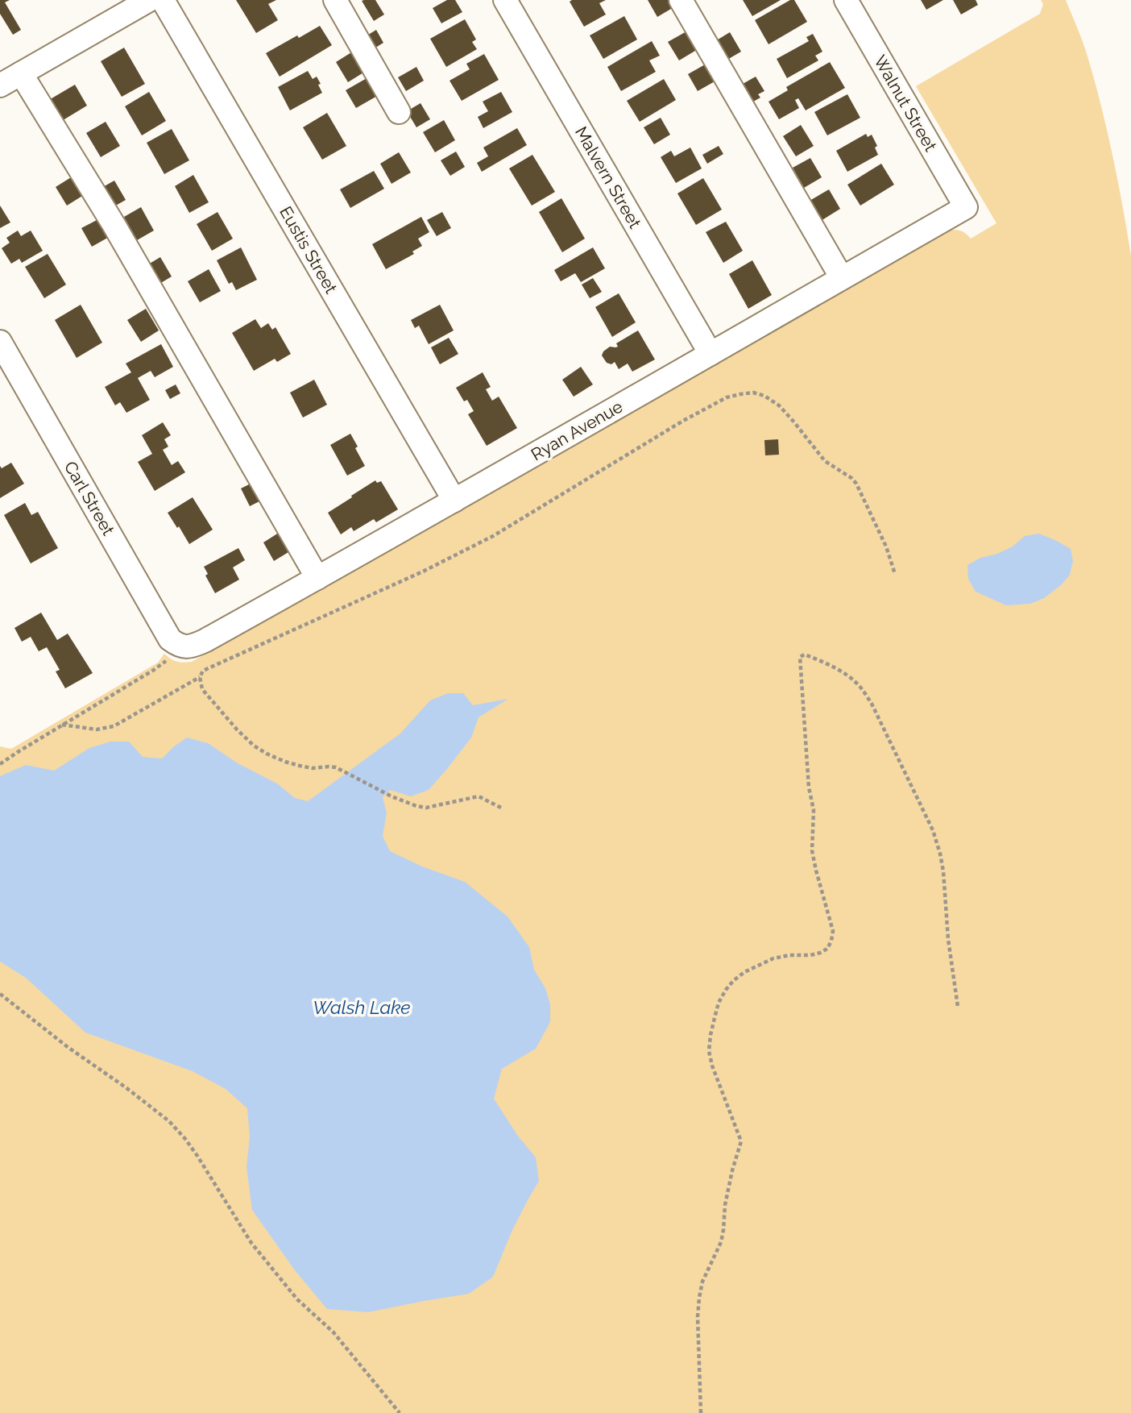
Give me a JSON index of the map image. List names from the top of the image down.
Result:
{
  "streets": {
    "street": [
      "Walnut Street",
      "Malvern Street",
      "Eustis Street",
      "Ryan Avenue",
      "Carl Street"
    ]
  },
  "crossings": [
    ["Walnut Street", "Ryan Avenue"],
    ["Malvern Street", "Ryan Avenue"],
    ["Eustis Street", "Ryan Avenue"],
    ["Ryan Avenue", "Carl Street"]
  ],
  "water": ["Walsh Lake"]
}
